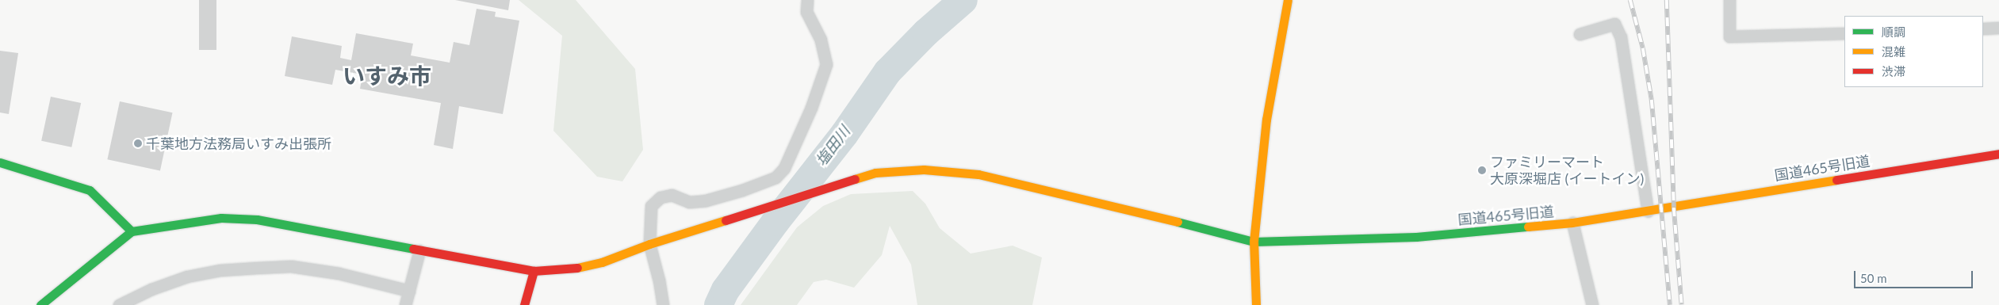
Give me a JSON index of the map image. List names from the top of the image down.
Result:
{
  "streets": {
    "street": ["国道465号旧道"]
  },
  "districts": ["いすみ市"],
  "water": ["塩田川"],
  "places": ["千葉地方法務局いすみ出張所", "ファミリーマート 大原深堀店 (イートイン)"],
  "legend": ["順調", "混雑", "渋滞"],
  "scale_bar": "50 m"
}
